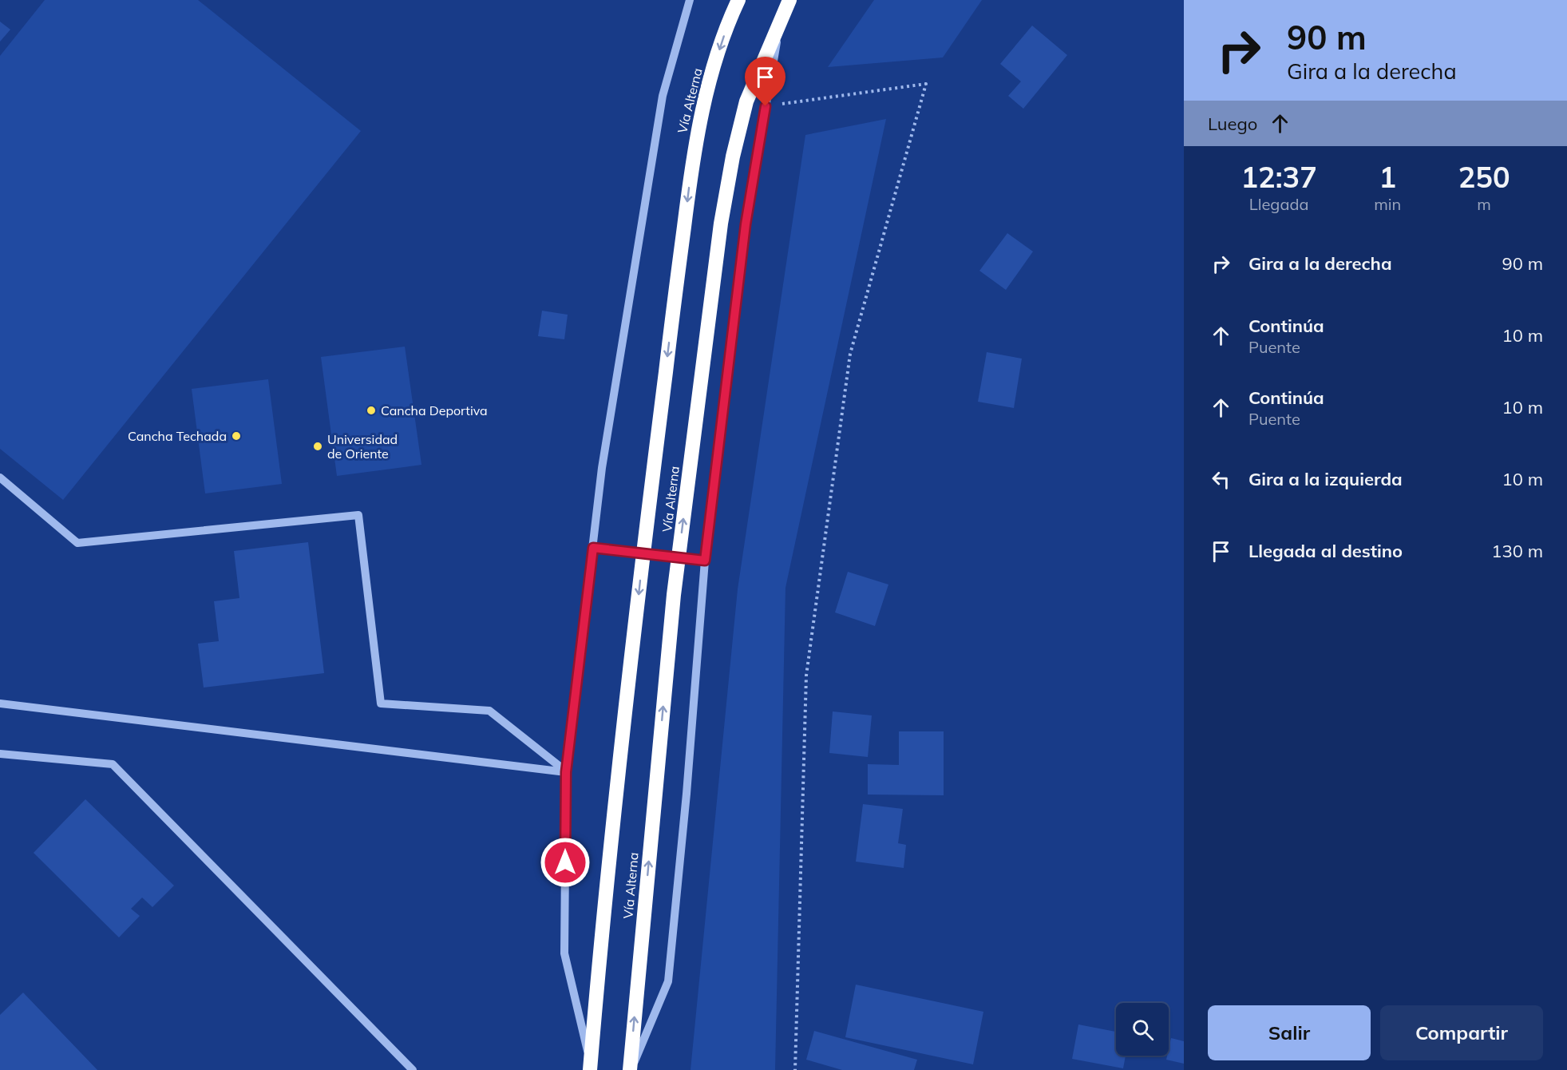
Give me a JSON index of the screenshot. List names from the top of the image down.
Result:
{
  "streets": {
    "highway": ["Vía Alterna"]
  },
  "places": ["Cancha Deportiva", "Cancha Techada", "Universidad de Oriente"],
  "page": {
    "turn": ["90 m", "Gira a la derecha"],
    "then": "Luego",
    "eta": [
      "12:37",
      "Llegada",
      "1",
      "min",
      "250",
      "m"
    ],
    "list": [
      {
        "name": "Gira a la derecha",
        "value": "90 m"
      },
      {
        "name": "Continúa",
        "note": "Puente",
        "value": "10 m"
      },
      {
        "name": "Continúa",
        "note": "Puente",
        "value": "10 m"
      },
      {
        "name": "Gira a la izquierda",
        "value": "10 m"
      },
      {
        "name": "Llegada al destino",
        "value": "130 m"
      }
    ],
    "buttons": ["Salir", "Compartir"]
  }
}
